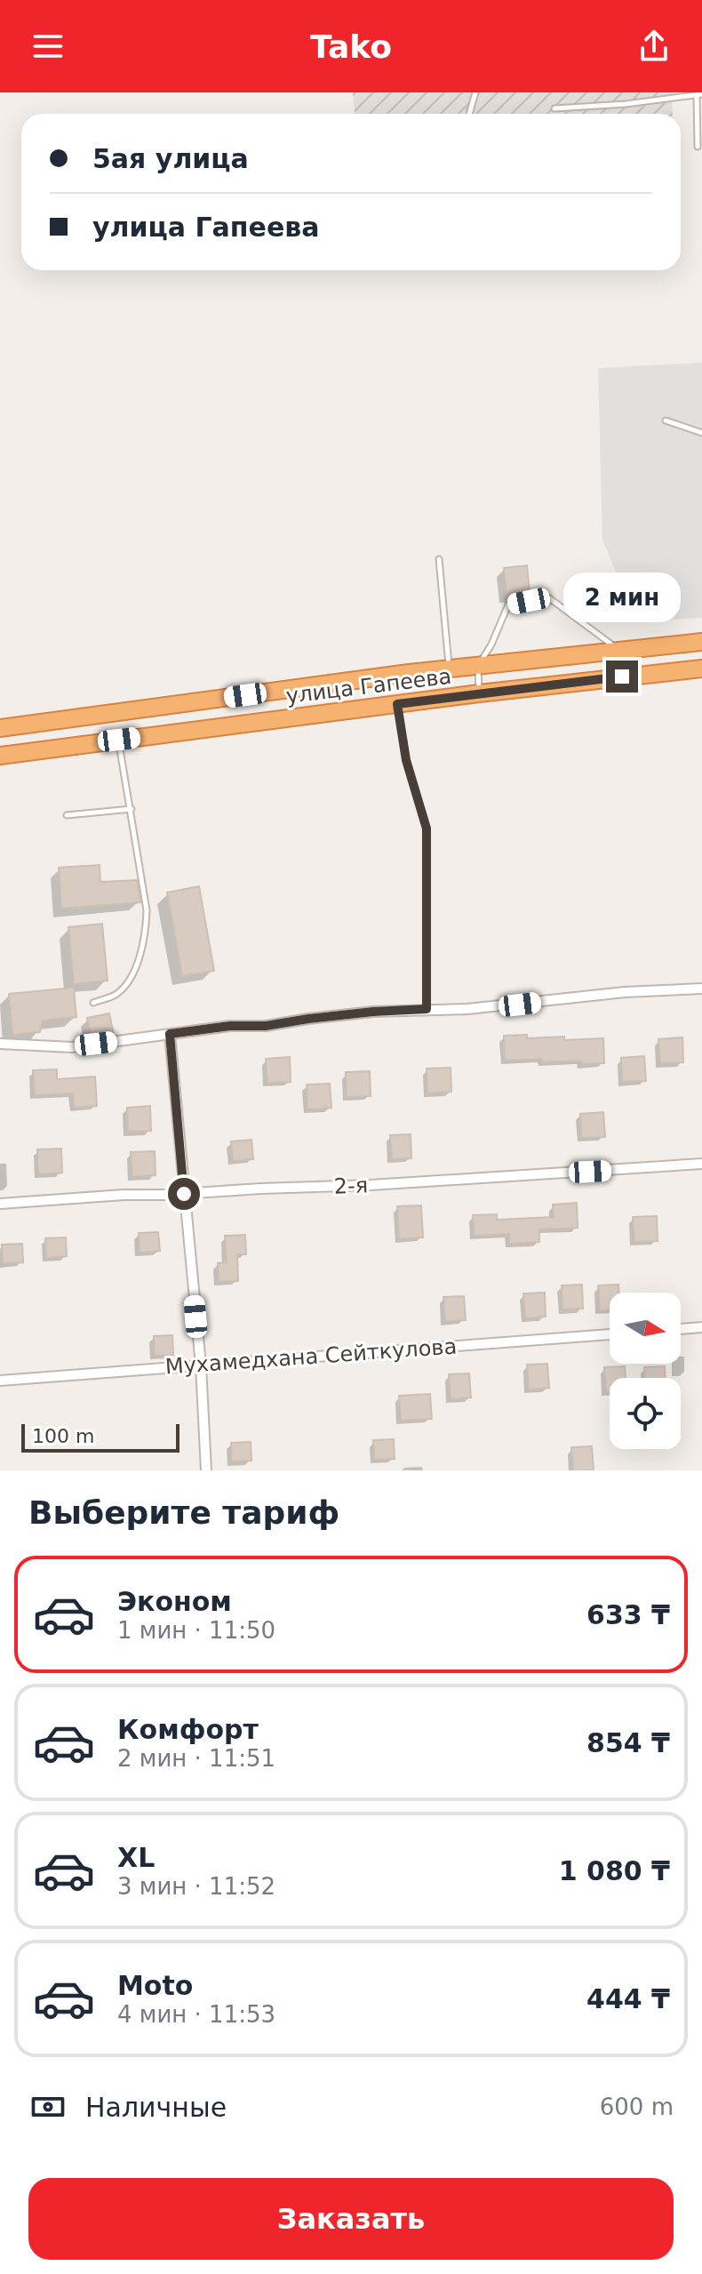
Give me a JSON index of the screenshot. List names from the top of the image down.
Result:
{
  "streets": {
    "highway": ["улица Гапеева"],
    "street": ["2-я", "Мухамедхана Сейткулова"]
  },
  "scale_bar": "100 m",
  "north": "right",
  "page": {
    "header": "Tako",
    "banner": ["5ая улица", "улица Гапеева"],
    "bubble": "2 мин",
    "scale": "100 m",
    "heading": "Выберите тариф",
    "list": [
      {
        "name": "Эконом",
        "note": "1 мин · 11:50",
        "value": "633 ₸"
      },
      {
        "name": "Комфорт",
        "note": "2 мин · 11:51",
        "value": "854 ₸"
      },
      {
        "name": "XL",
        "note": "3 мин · 11:52",
        "value": "1 080 ₸"
      },
      {
        "name": "Moto",
        "note": "4 мин · 11:53",
        "value": "444 ₸"
      }
    ],
    "pay": ["Наличные", "600 m"],
    "buttons": "Заказать"
  }
}
